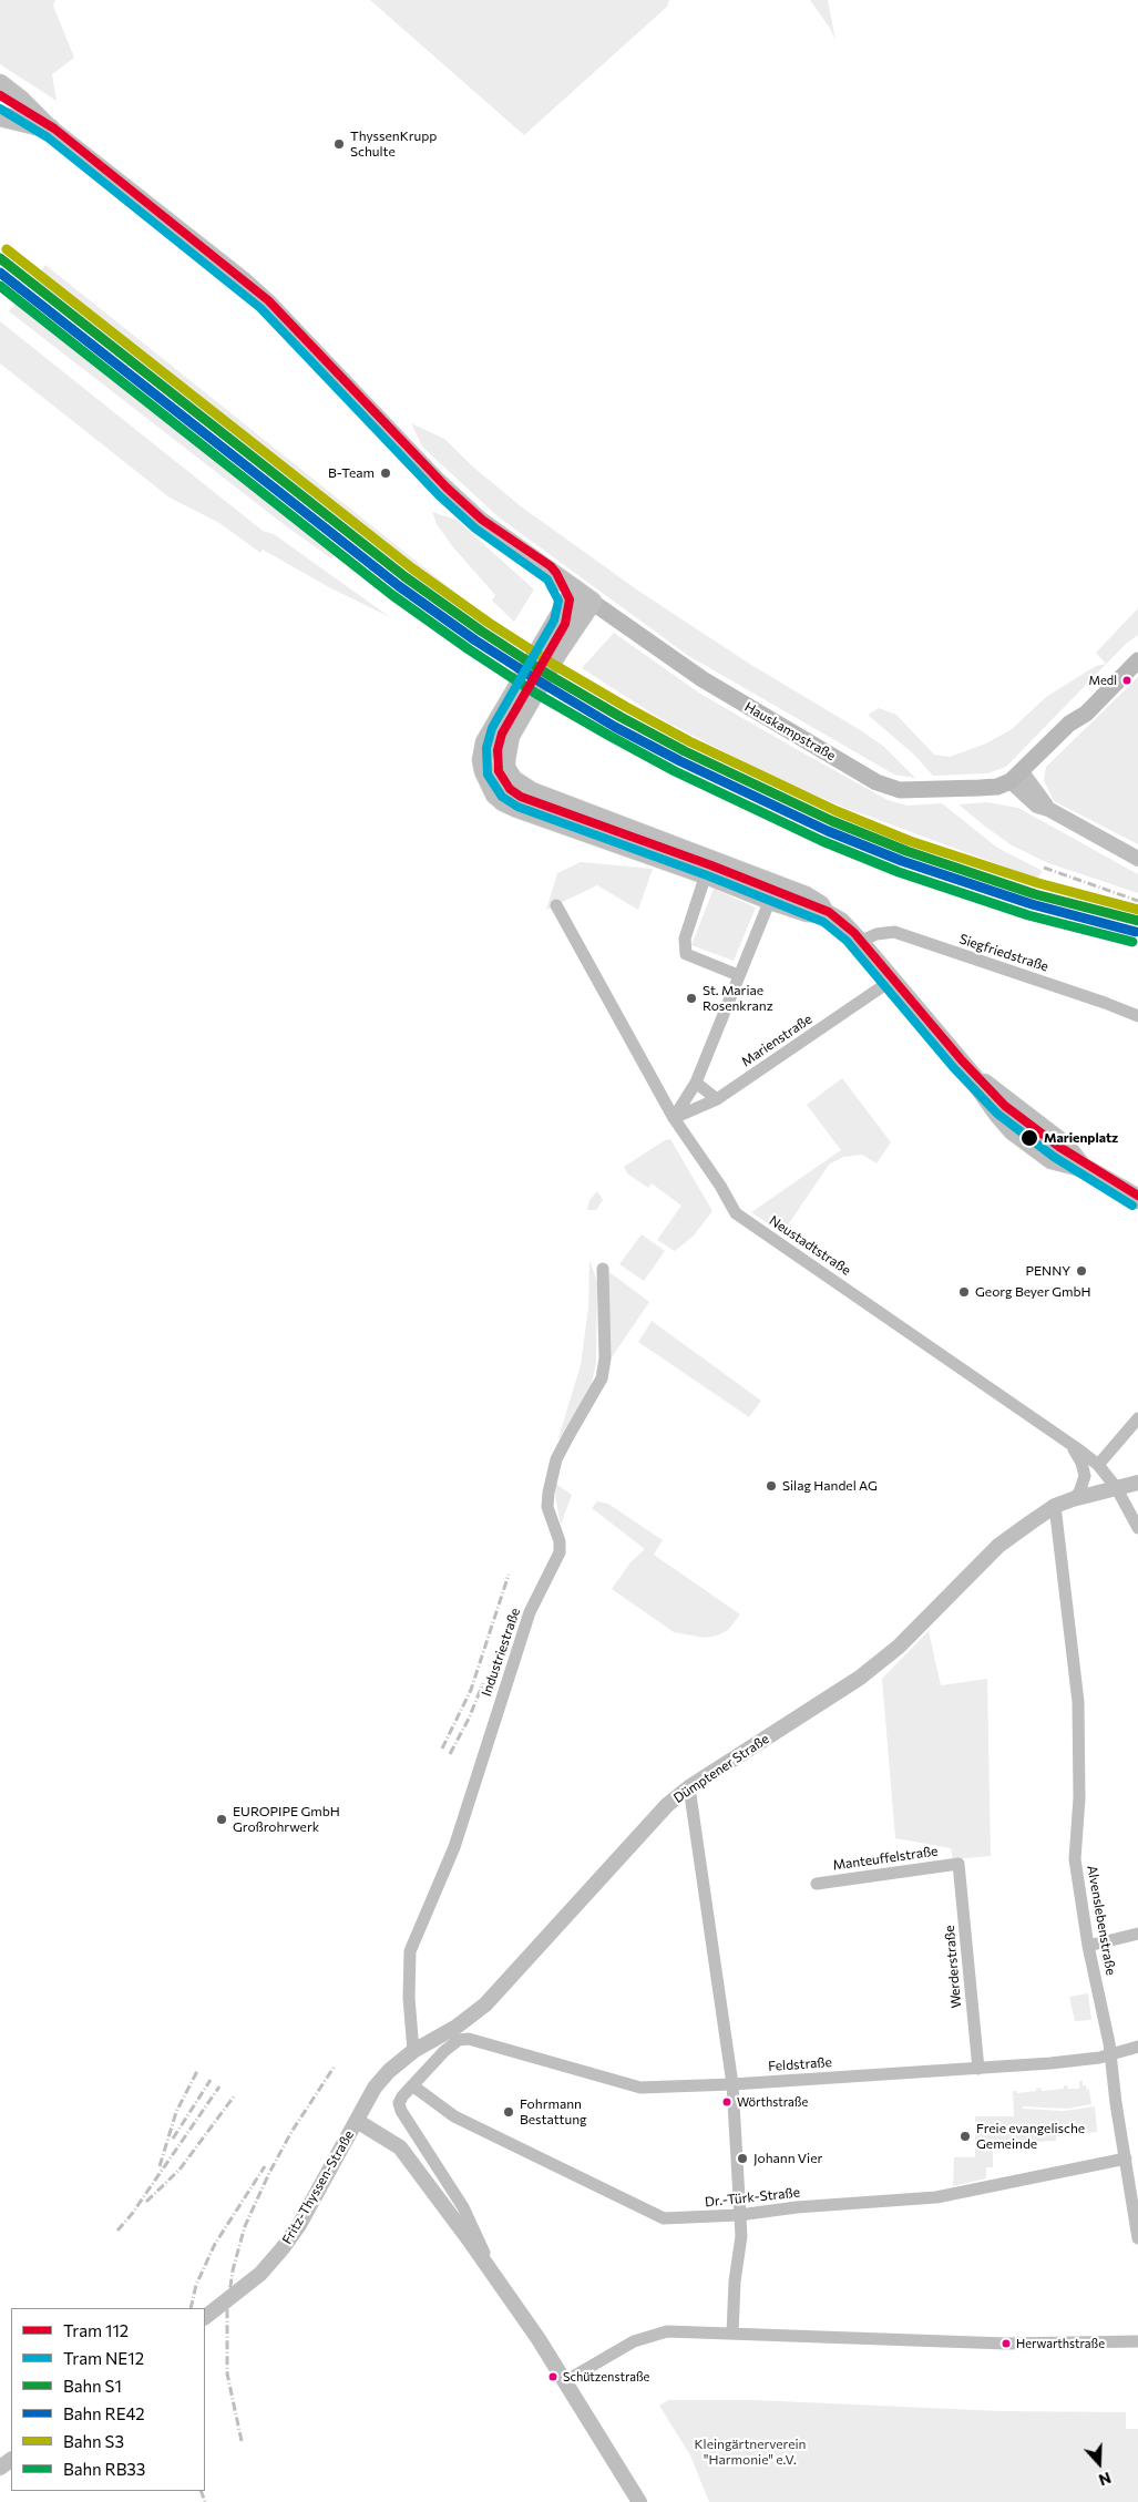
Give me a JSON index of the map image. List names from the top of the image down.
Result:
{
  "streets": {
    "main road": ["Hauskampstraße"],
    "street": [
      "Siegfriedstraße",
      "Marienstraße",
      "Neustadtstraße",
      "Industriestraße",
      "Dümptener Straße",
      "Manteuffelstraße",
      "Alvenslebenstraße",
      "Werderstraße",
      "Feldstraße",
      "Fritz-Thyssen-Straße",
      "Dr.-Türk-Straße"
    ]
  },
  "crossings": [
    ["Marienstraße", "Neustadtstraße"],
    ["Neustadtstraße", "Dümptener Straße"],
    ["Industriestraße", "Dümptener Straße"],
    ["Dümptener Straße", "Alvenslebenstraße"],
    ["Dümptener Straße", "Fritz-Thyssen-Straße"],
    ["Manteuffelstraße", "Werderstraße"],
    ["Alvenslebenstraße", "Feldstraße"],
    ["Alvenslebenstraße", "Dr.-Türk-Straße"],
    ["Werderstraße", "Feldstraße"],
    ["Feldstraße", "Dr.-Türk-Straße"]
  ],
  "parks": ["Kleingärtnerverein \"Harmonie\" e.V."],
  "places": [
    "ThyssenKrupp Schulte",
    "B-Team",
    "Medl",
    "St. Mariae Rosenkranz",
    "Marienplatz",
    "PENNY",
    "Georg Beyer GmbH",
    "Silag Handel AG",
    "EUROPIPE GmbH Großrohrwerk",
    "Wörthstraße",
    "Fohrmann Bestattung",
    "Freie evangelische Gemeinde",
    "Johann Vier",
    "Herwarthstraße",
    "Schützenstraße"
  ],
  "lines": [
    "tram line 112",
    "tram line NE12",
    "rail line S3",
    "rail line S1",
    "rail line RE42",
    "rail line RB33"
  ],
  "legend": [
    "Tram 112",
    "Tram NE12",
    "Bahn S1",
    "Bahn RE42",
    "Bahn S3",
    "Bahn RB33"
  ],
  "north": "bottom"
}
